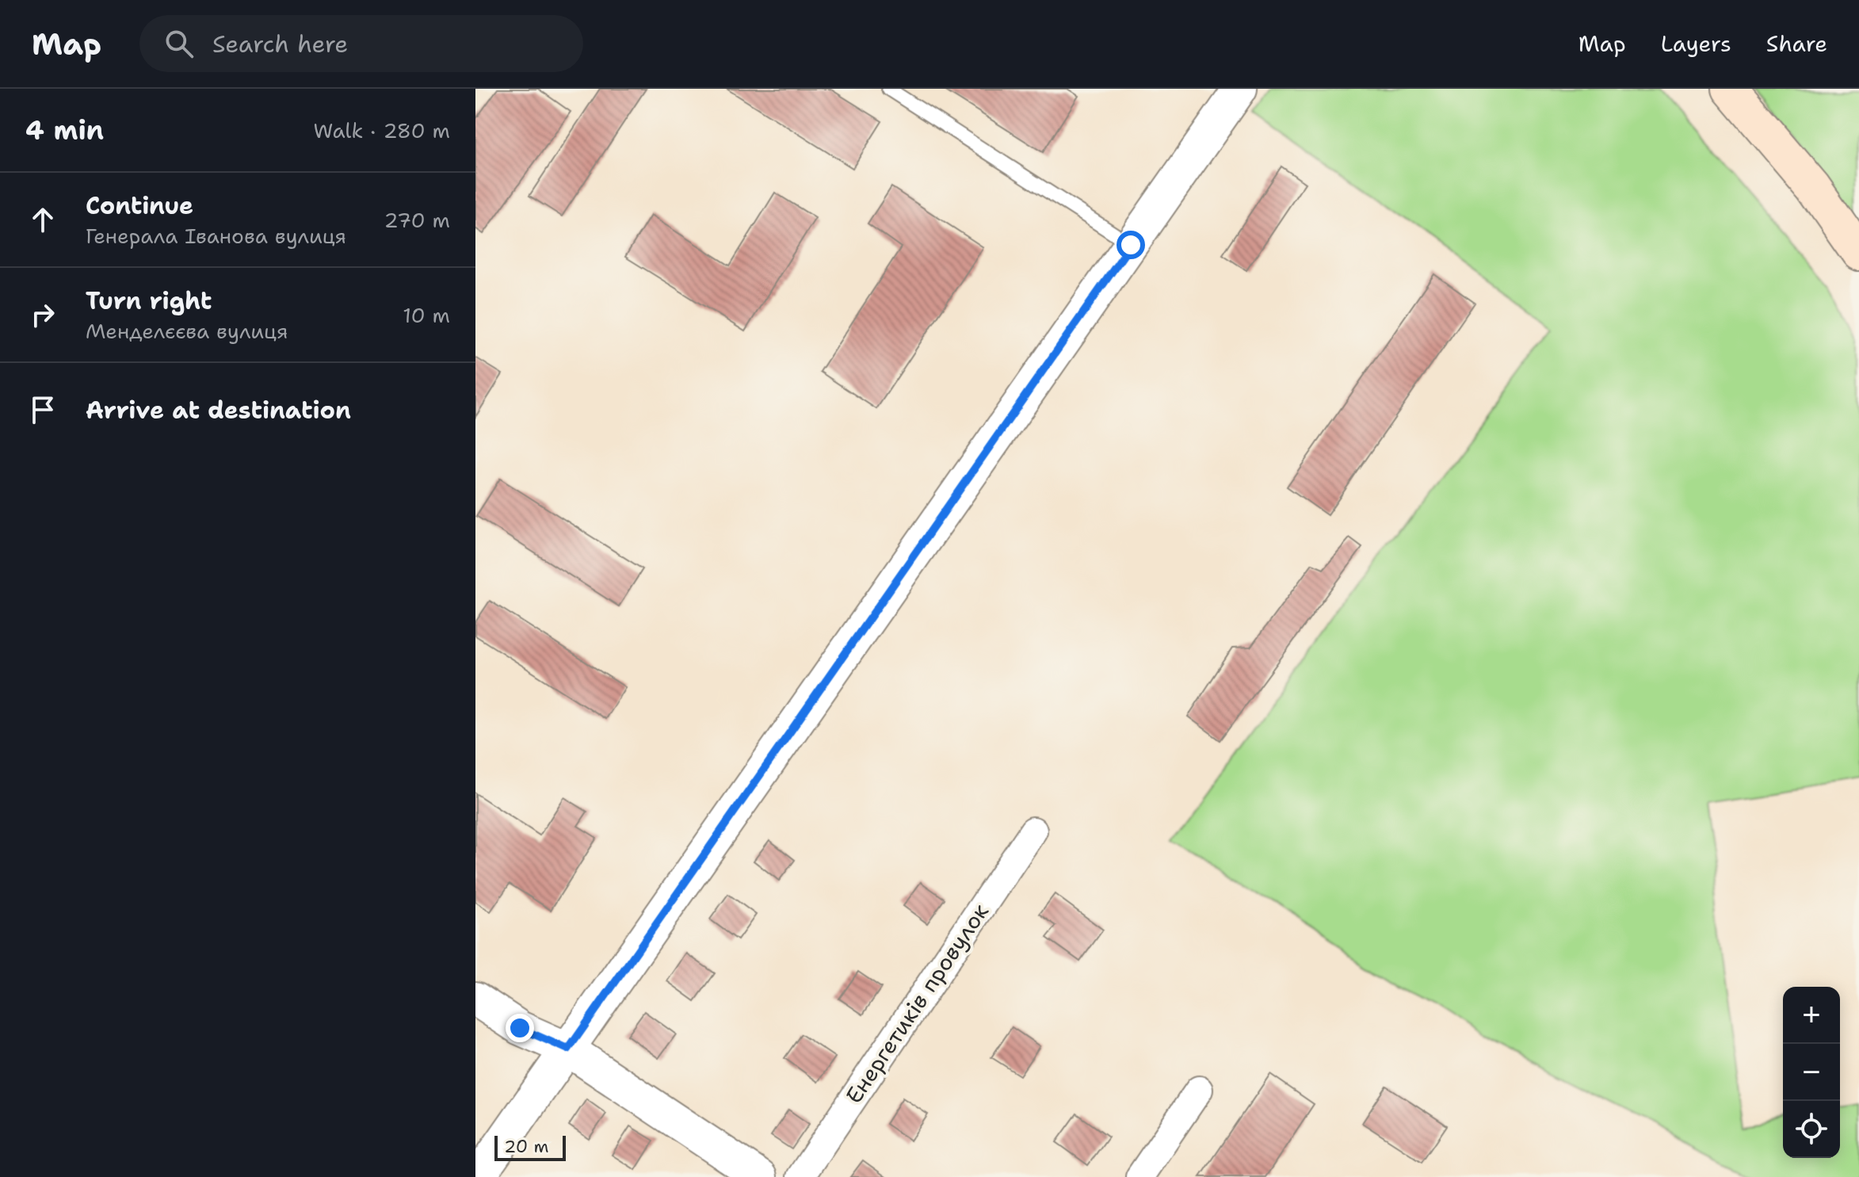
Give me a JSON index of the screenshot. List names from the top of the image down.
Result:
{
  "streets": {
    "street": ["Енергетиків провулок"]
  },
  "scale_bar": "20 m",
  "page": {
    "header": "Map",
    "search": "Search here",
    "nav": ["Map", "Layers", "Share"],
    "heading": ["4 min", "Walk · 280 m"],
    "list": [
      ["Continue", "Генерала Іванова вулиця", "270 m"],
      ["Turn right", "Менделєєва вулиця", "10 m"],
      "Arrive at destination"
    ],
    "map_buttons": ["+", "−"],
    "scale": "20 m"
  }
}
